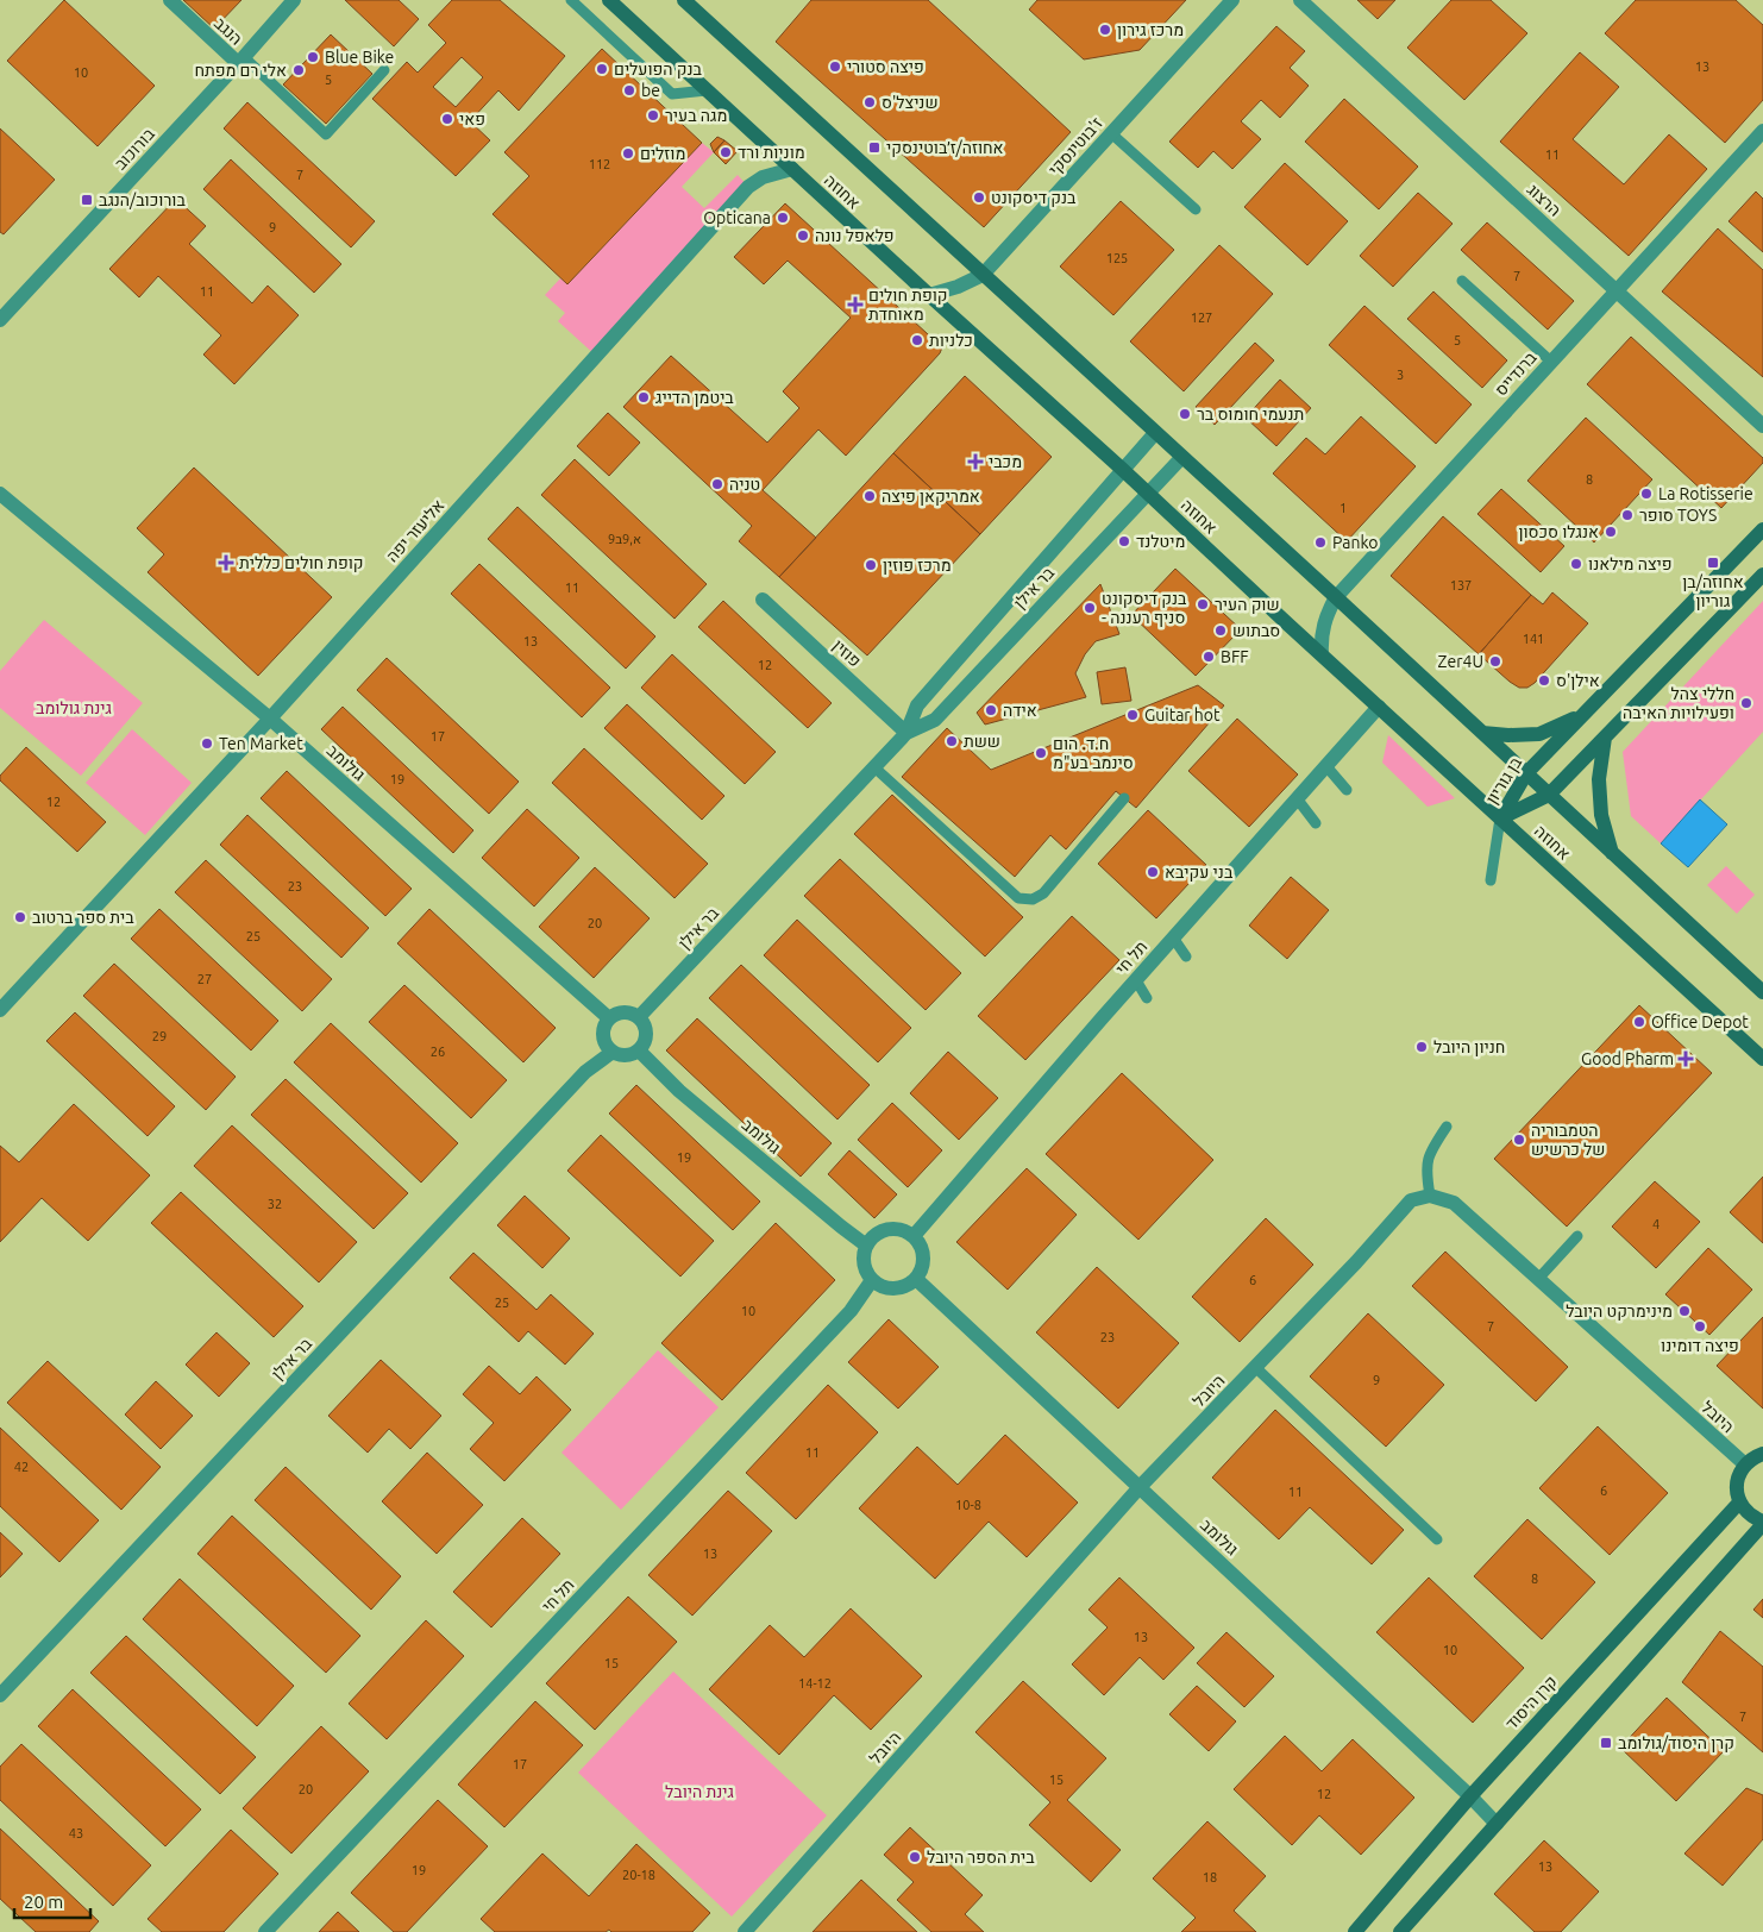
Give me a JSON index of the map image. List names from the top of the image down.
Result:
{
  "streets": {
    "main road": ["אחוזה", "בן גוריון", "קרן היסוד"],
    "street": [
      "הנגב",
      "ז'בוטינסקי",
      "בורוכוב",
      "הרצוג",
      "ברנדייס",
      "אליעזר יפה",
      "בר אילן",
      "פוזין",
      "גולומב",
      "תל חי",
      "היובל"
    ]
  },
  "crossings": [
    ["הנגב", "בורוכוב"],
    ["ז'בוטינסקי", "אחוזה"],
    ["אחוזה", "ברנדייס"],
    ["אחוזה", "אליעזר יפה"],
    ["אחוזה", "בר אילן"],
    ["אחוזה", "בן גוריון"],
    ["אחוזה", "תל חי"],
    ["הרצוג", "ברנדייס"],
    ["אליעזר יפה", "גולומב"],
    ["בר אילן", "פוזין"],
    ["בר אילן", "גולומב"],
    ["גולומב", "תל חי"],
    ["גולומב", "היובל"],
    ["גולומב", "קרן היסוד"]
  ],
  "parks": ["גינת גולומב", "גינת היובל"],
  "places": {
    "other": [
      "מרכז גירון",
      "Blue Bike",
      "פיצה סטורי",
      "בנק הפועלים",
      "אלי רם מפתח",
      "be",
      "שניצל'ס",
      "מגה בעיר",
      "פאי",
      "מוניות ורד",
      "מוזלים",
      "בנק דיסקונט",
      "Opticana",
      "פלאפל נונה",
      "כלניות",
      "ביטמן הדייג",
      "תנעמי חומוס בר",
      "טניה",
      "La Rotisserie",
      "אמריקאן פיצה",
      "סופר TOYS",
      "אנגלו סכסון",
      "מיטלנד",
      "Panko",
      "פיצה מילאנו",
      "מרכז פוזין",
      "שוק העיר",
      "בנק דיסקונט - סניף רעננה",
      "סבתוש",
      "BFF",
      "Zer4U",
      "אילן'ס",
      "חללי צהל ופעילויות האיבה",
      "אידה",
      "Guitar hot",
      "ששת",
      "Ten Market",
      "ח.ד. הום סינמב בע\"מ",
      "בני עקיבא",
      "בית ספר ברטוב",
      "Office Depot",
      "חניון היובל",
      "הטמבוריה של כרשיש",
      "מינימרקט היובל",
      "פיצה דומינו",
      "בית הספר היובל"
    ],
    "transit": [
      "אחוזה/ז׳בוטינסקי",
      "בורוכוב/הנגב",
      "אחוזה/בן גוריון",
      "קרן היסוד/גולומב"
    ],
    "health": [
      "קופת חולים מאוחדת",
      "מכבי",
      "קופת חולים כללית",
      "Good Pharm"
    ]
  },
  "house_numbers": [
    "13",
    "10",
    "5",
    "11",
    "112",
    "7",
    "9",
    "125",
    "7",
    "11",
    "127",
    "5",
    "3",
    "8",
    "1",
    "9א,9ב",
    "137",
    "11",
    "141",
    "13",
    "12",
    "17",
    "19",
    "12",
    "23",
    "20",
    "25",
    "27",
    "29",
    "26",
    "19",
    "32",
    "4",
    "6",
    "25",
    "10",
    "7",
    "23",
    "9",
    "11",
    "42",
    "6",
    "11",
    "10-8",
    "13",
    "8",
    "13",
    "10",
    "15",
    "14-12",
    "7",
    "17",
    "15",
    "20",
    "12",
    "43",
    "13",
    "19",
    "20-18",
    "18"
  ],
  "scale_bar": "20 m"
}
